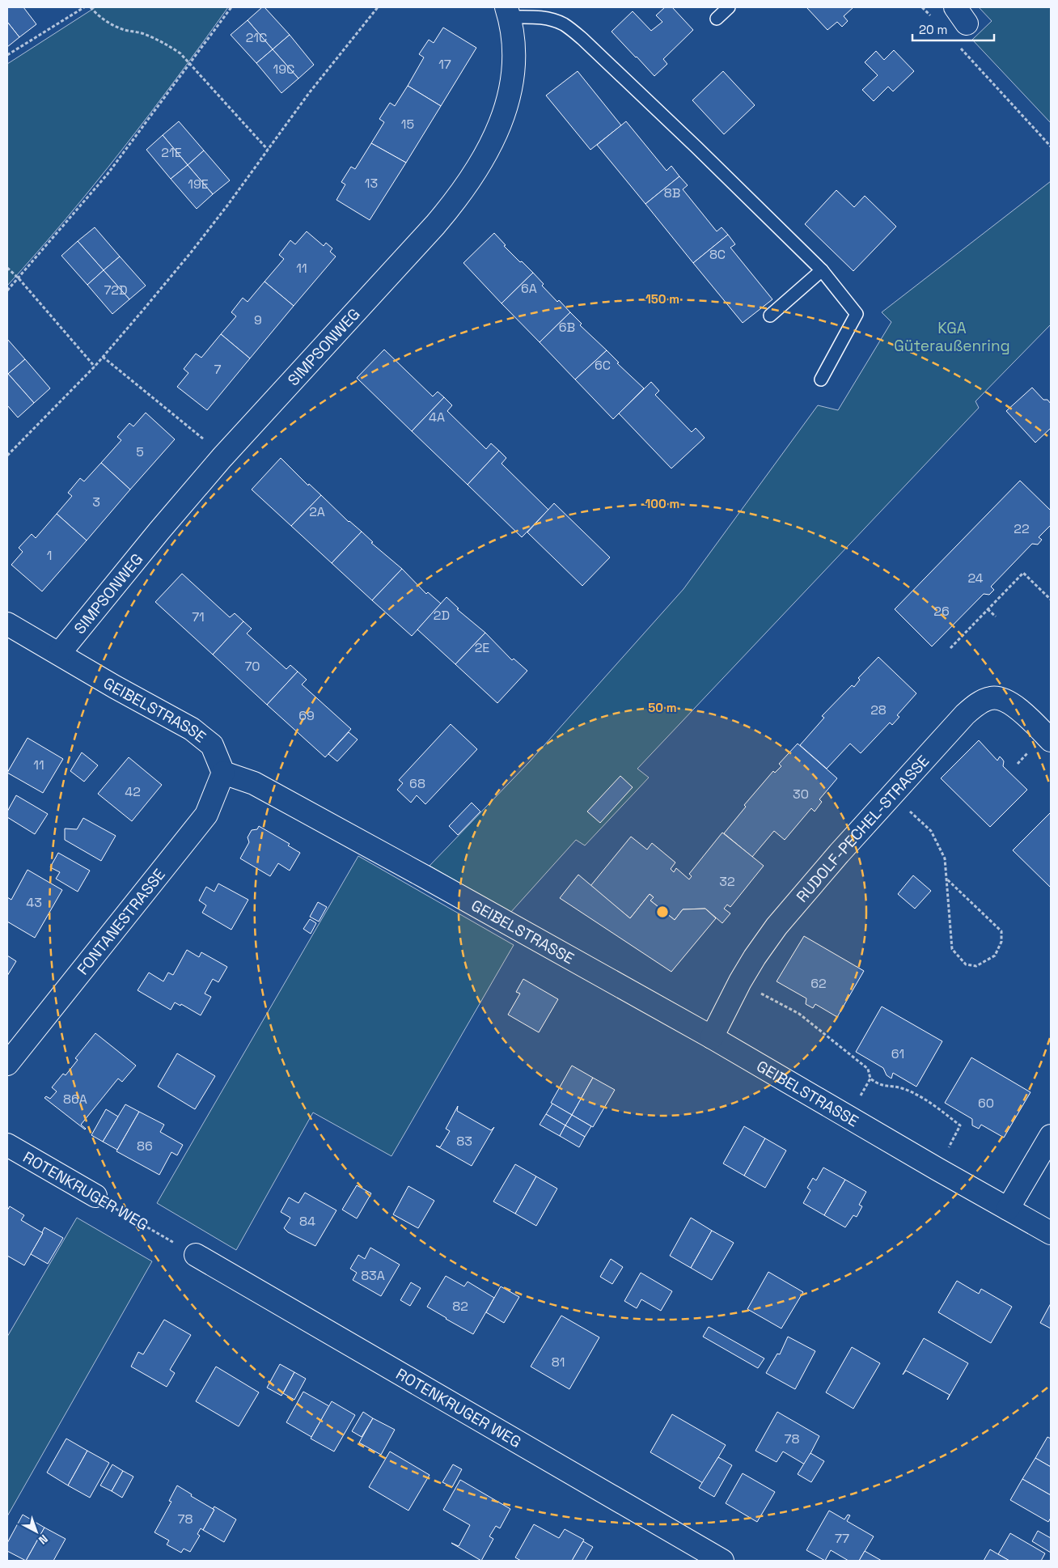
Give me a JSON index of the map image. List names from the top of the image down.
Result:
{
  "streets": {
    "street": [
      "SIMPSONWEG",
      "GEIBELSTRASSE",
      "RUDOLF-PECHEL-STRASSE",
      "FONTANESTRASSE",
      "ROTENKRUGER WEG"
    ]
  },
  "crossings": [
    ["SIMPSONWEG", "GEIBELSTRASSE"],
    ["GEIBELSTRASSE", "RUDOLF-PECHEL-STRASSE"],
    ["GEIBELSTRASSE", "FONTANESTRASSE"]
  ],
  "parks": ["KGA Güteraußenring"],
  "house_numbers": [
    "21C",
    "17",
    "19C",
    "15",
    "21E",
    "13",
    "19E",
    "8B",
    "8C",
    "11",
    "6A",
    "72D",
    "9",
    "6B",
    "6C",
    "7",
    "4A",
    "5",
    "3",
    "2A",
    "22",
    "1",
    "24",
    "26",
    "2D",
    "71",
    "2E",
    "70",
    "28",
    "69",
    "11",
    "68",
    "42",
    "30",
    "32",
    "43",
    "62",
    "61",
    "86A",
    "60",
    "83",
    "86",
    "84",
    "83A",
    "82",
    "81",
    "78",
    "78",
    "77"
  ],
  "scale_bar": "20 m",
  "north": "bottom right",
  "rings": ["150 m", "100 m", "50 m"]
}
